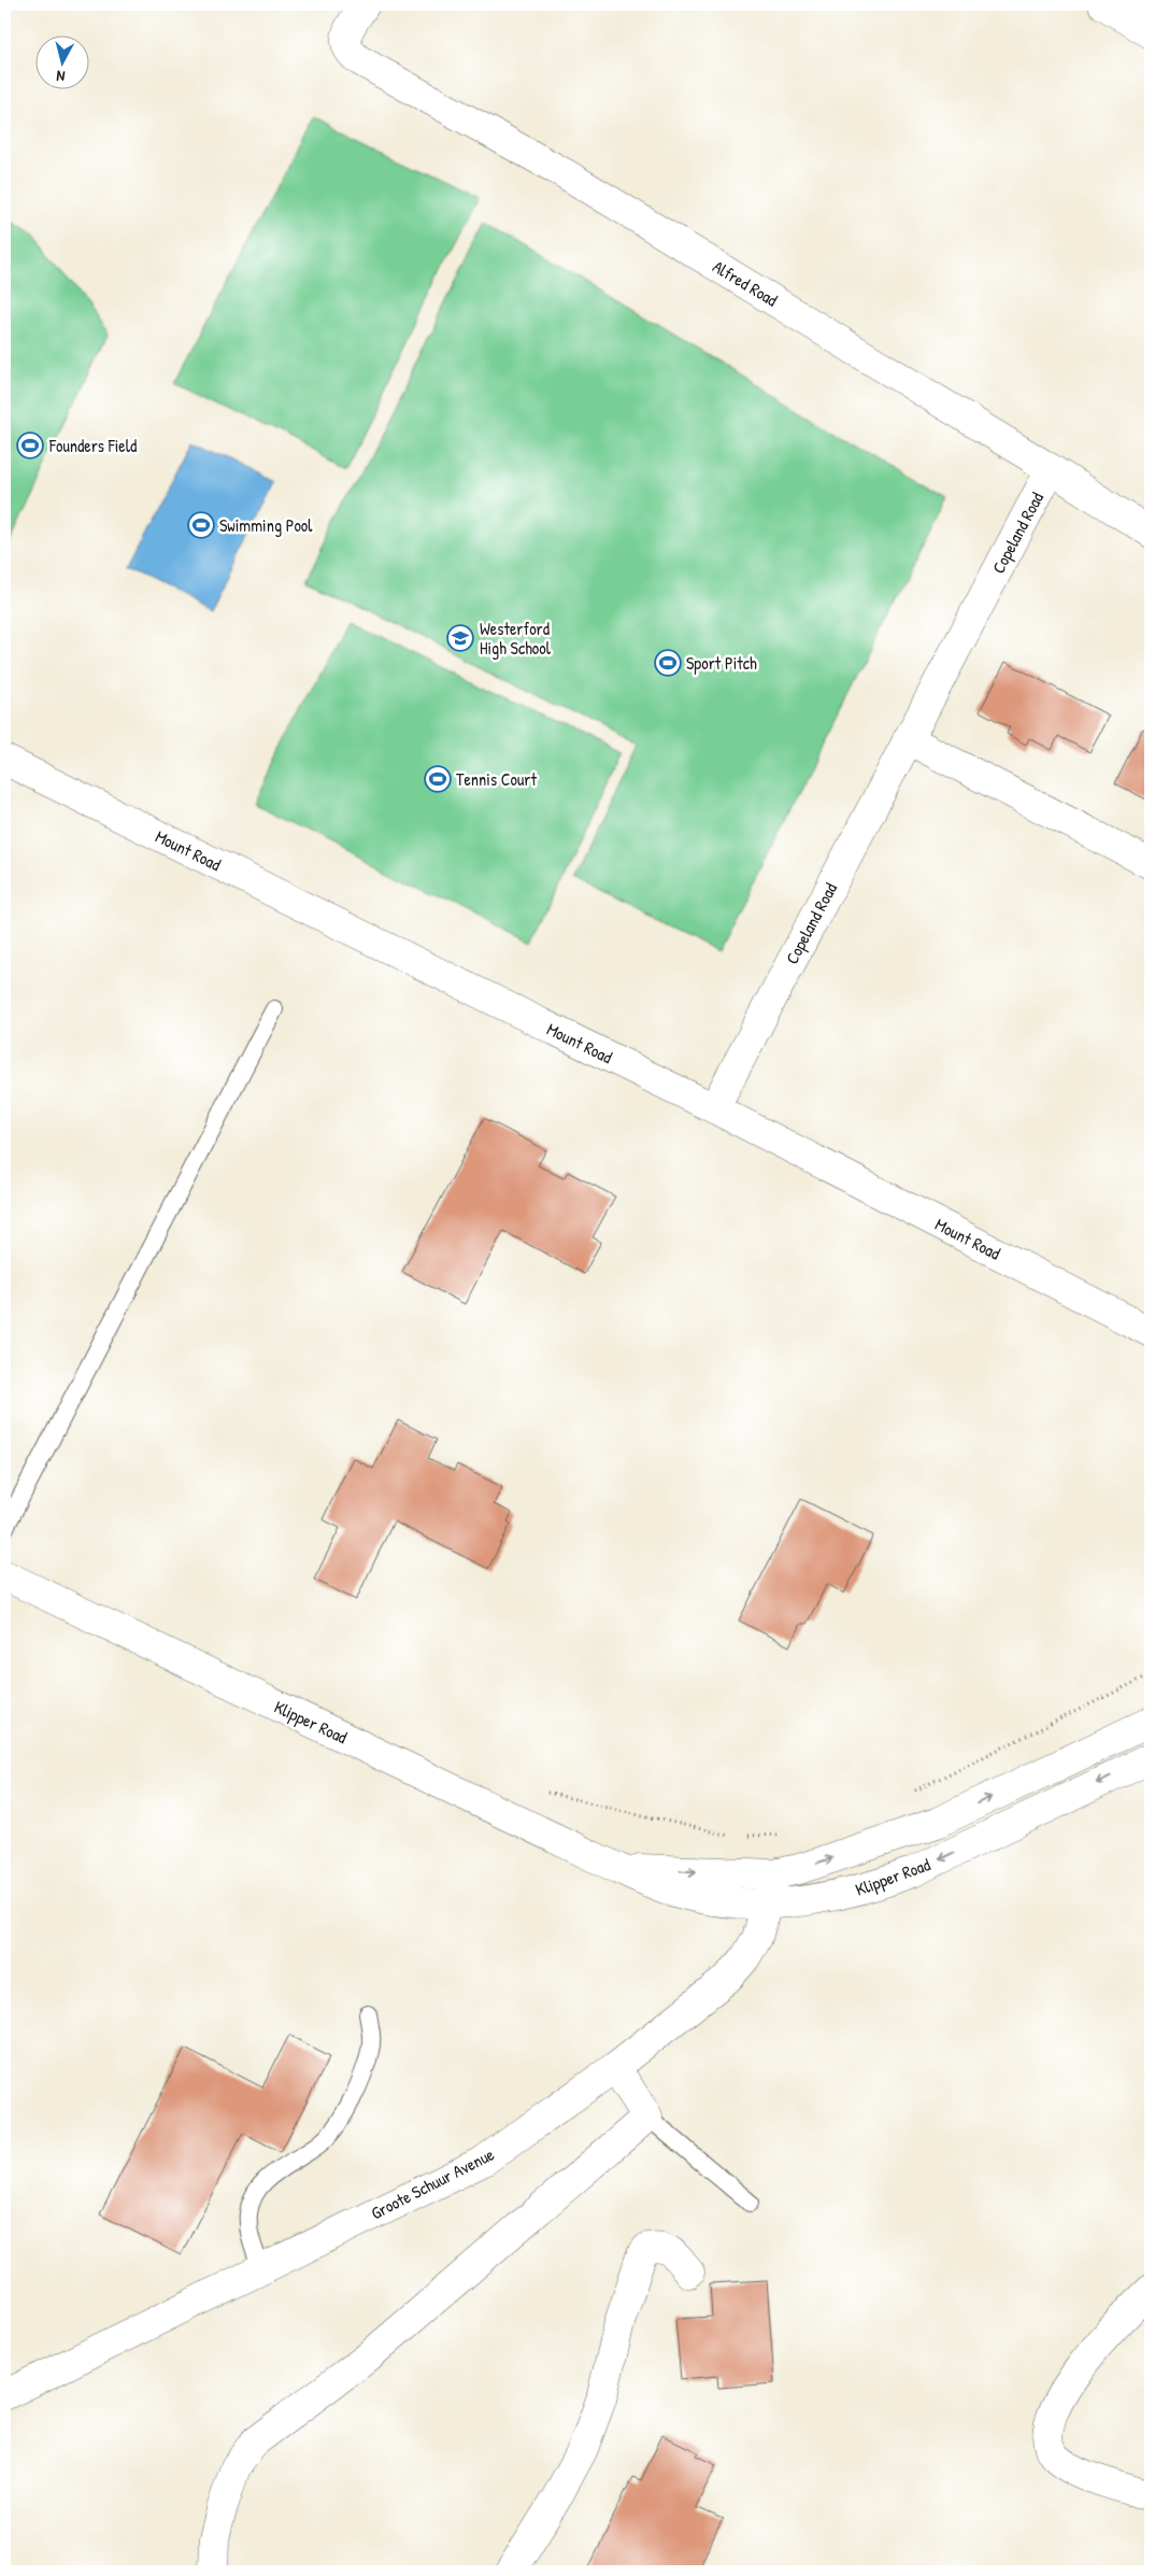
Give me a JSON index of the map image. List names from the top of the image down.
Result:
{
  "streets": {
    "street": [
      "Alfred Road",
      "Copeland Road",
      "Mount Road",
      "Klipper Road",
      "Groote Schuur Avenue"
    ]
  },
  "crossings": [
    ["Alfred Road", "Copeland Road"],
    ["Copeland Road", "Mount Road"],
    ["Klipper Road", "Groote Schuur Avenue"]
  ],
  "places": {
    "sports": [
      "Founders Field",
      "Swimming Pool",
      "Sport Pitch",
      "Tennis Court"
    ],
    "school or university": ["Westerford High School"]
  },
  "north": "bottom"
}
